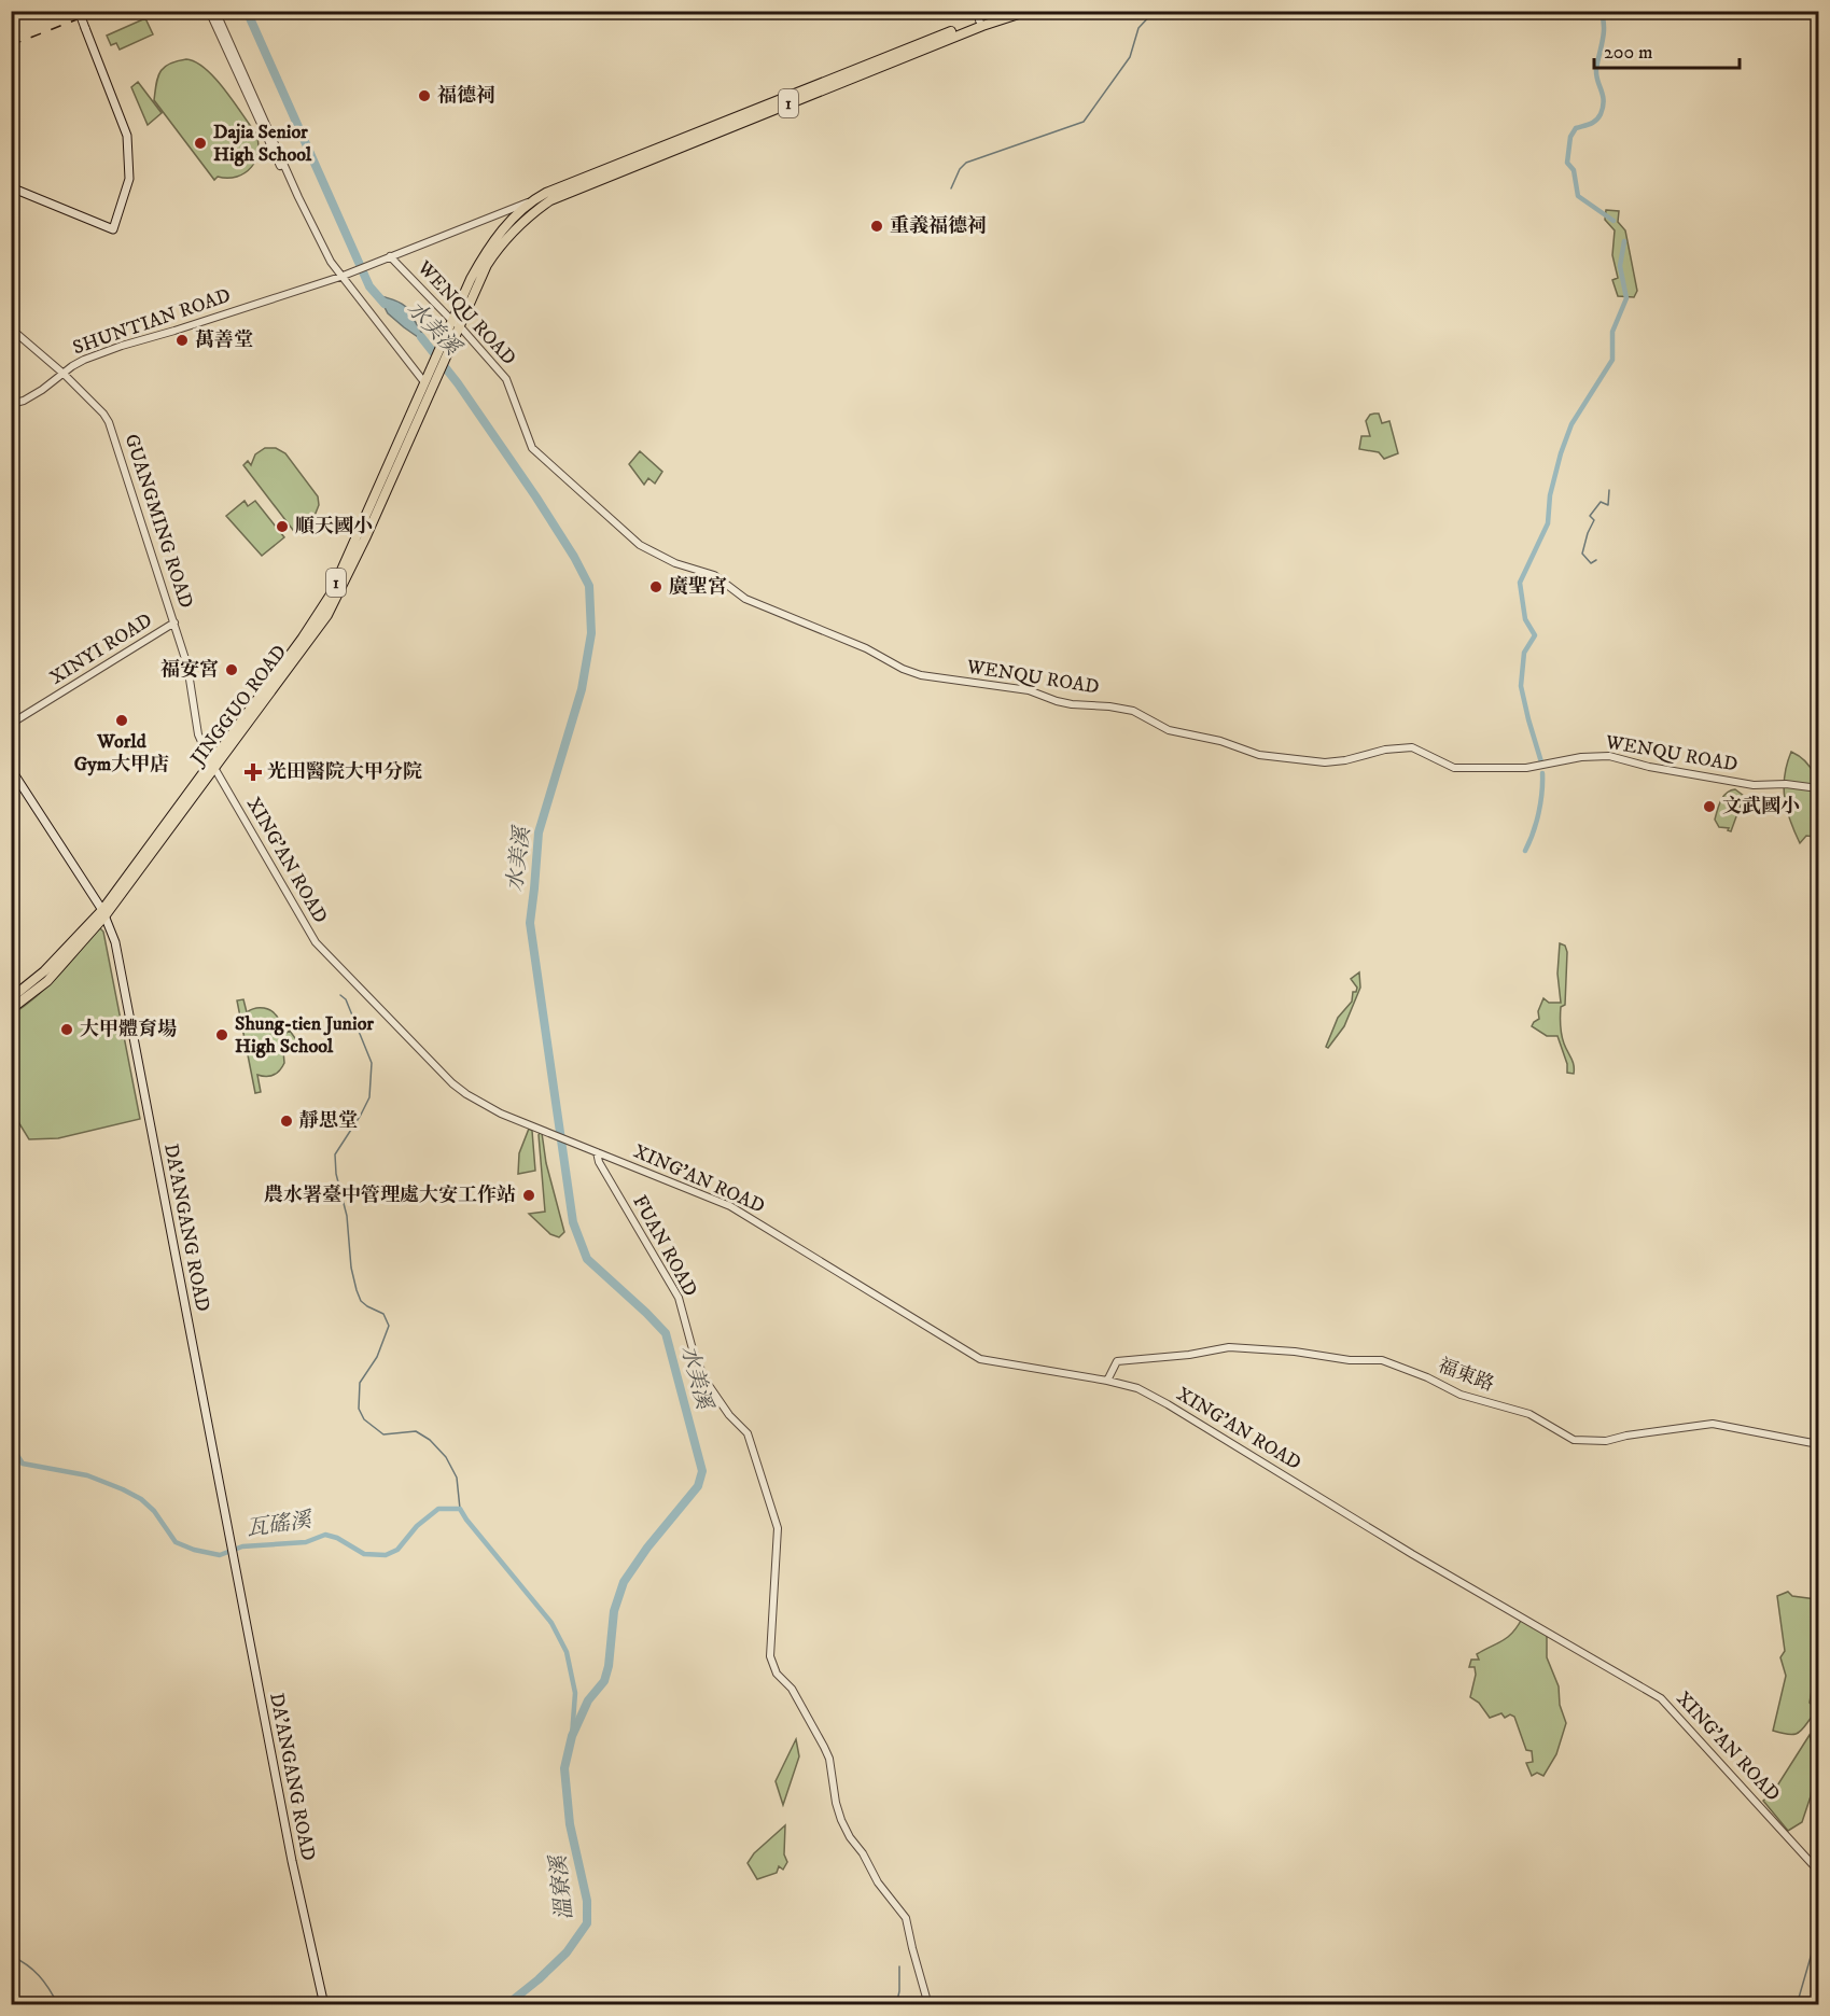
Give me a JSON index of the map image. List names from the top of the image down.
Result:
{
  "streets": {
    "main road": ["1", "JINGGUO ROAD", "DA’ANGANG ROAD"],
    "street": [
      "WENQU ROAD",
      "SHUNTIAN ROAD",
      "GUANGMING ROAD",
      "XINYI ROAD",
      "XING’AN ROAD",
      "FUAN ROAD",
      "福東路"
    ]
  },
  "crossings": [
    ["1", "WENQU ROAD"],
    ["1", "SHUNTIAN ROAD"],
    ["1", "JINGGUO ROAD"],
    ["WENQU ROAD", "SHUNTIAN ROAD"],
    ["SHUNTIAN ROAD", "GUANGMING ROAD"],
    ["GUANGMING ROAD", "XINYI ROAD"],
    ["GUANGMING ROAD", "JINGGUO ROAD"],
    ["GUANGMING ROAD", "XING’AN ROAD"],
    ["JINGGUO ROAD", "XING’AN ROAD"],
    ["JINGGUO ROAD", "DA’ANGANG ROAD"],
    ["XING’AN ROAD", "FUAN ROAD"],
    ["XING’AN ROAD", "福東路"]
  ],
  "water": ["水美溪", "瓦磘溪", "溫寮溪"],
  "places": {
    "other": [
      "福德祠",
      "Dajia Senior High School",
      "重義福德祠",
      "萬善堂",
      "順天國小",
      "廣聖宮",
      "福安宮",
      "World Gym大甲店",
      "文武國小",
      "大甲體育場",
      "Shung-tien Junior High School",
      "靜思堂",
      "農水署臺中管理處大安工作站"
    ],
    "health": ["光田醫院大甲分院"]
  },
  "scale_bar": "200 m"
}
